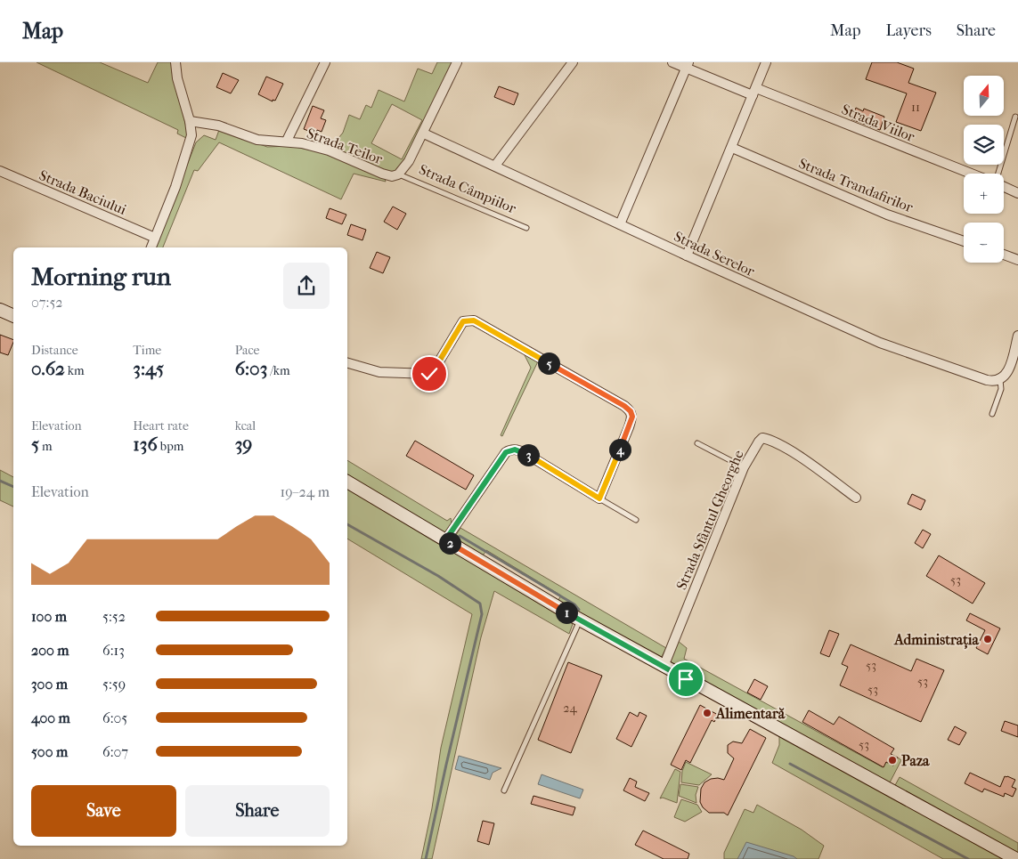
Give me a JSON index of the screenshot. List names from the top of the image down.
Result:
{
  "streets": {
    "street": [
      "Strada Viilor",
      "Strada Teilor",
      "Strada Trandafirilor",
      "Strada Baciului",
      "Strada Serelor",
      "Strada Sfântul Gheorghe"
    ],
    "lane": ["Strada Câmpiilor"]
  },
  "crossings": [
    ["Strada Teilor", "Strada Câmpiilor"],
    ["Strada Teilor", "Strada Serelor"]
  ],
  "places": ["Administrația", "Alimentară", "Paza"],
  "house_numbers": [
    "11",
    "53",
    "53",
    "53",
    "53",
    "24",
    "53"
  ],
  "north": "top",
  "page": {
    "header": "Map",
    "nav": ["Map", "Layers", "Share"],
    "map_buttons": ["+", "−"],
    "heading": ["Morning run", "07:52"],
    "stats": [
      ["Distance", "0.62 km"],
      ["Time", "3:45"],
      ["Pace", "6:03 /km"],
      ["Elevation", "5 m"],
      ["Heart rate", "136 bpm"],
      ["kcal", "39"]
    ],
    "pins": [
      "5",
      "4",
      "3",
      "2",
      "1"
    ],
    "chart": ["Elevation", "19–24 m"],
    "list": [
      {
        "name": "100 m",
        "note": "5:52"
      },
      {
        "name": "200 m",
        "note": "6:13"
      },
      {
        "name": "300 m",
        "note": "5:59"
      },
      {
        "name": "400 m",
        "note": "6:05"
      },
      {
        "name": "500 m",
        "note": "6:07"
      }
    ],
    "buttons": ["Save", "Share"]
  }
}
